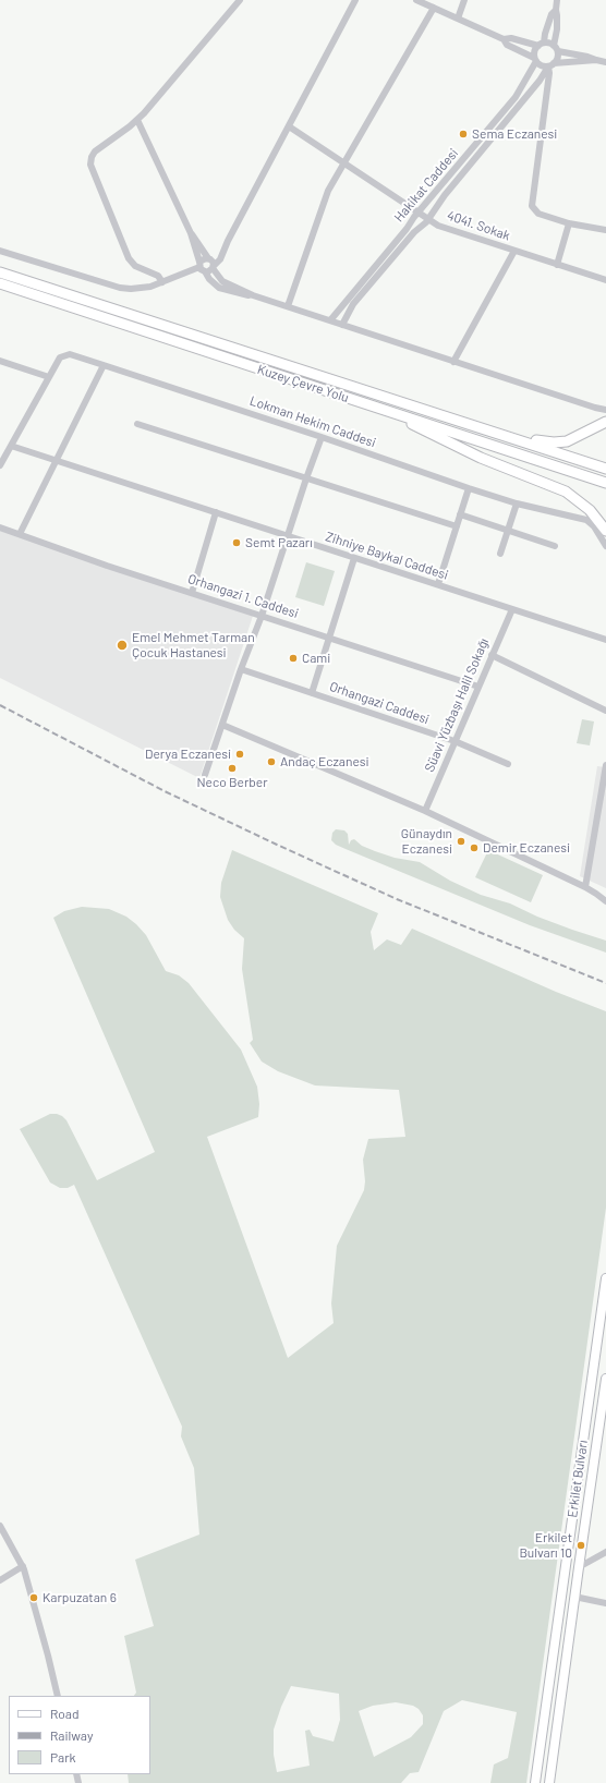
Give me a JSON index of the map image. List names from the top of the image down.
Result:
{
  "streets": {
    "highway": ["Kuzey Çevre Yolu"],
    "main road": ["Erkilet Bulvarı"],
    "street": [
      "Hakikat Caddesi",
      "4041. Sokak",
      "Lokman Hekim Caddesi",
      "Zihniye Baykal Caddesi",
      "Orhangazi 1. Caddesi",
      "Orhangazi Caddesi",
      "Süavi Yüzbaşı Halil Sokağı"
    ]
  },
  "crossings": [
    ["Hakikat Caddesi", "4041. Sokak"],
    ["Zihniye Baykal Caddesi", "Süavi Yüzbaşı Halil Sokağı"],
    ["Orhangazi 1. Caddesi", "Süavi Yüzbaşı Halil Sokağı"],
    ["Orhangazi Caddesi", "Süavi Yüzbaşı Halil Sokağı"]
  ],
  "places": [
    "Sema Eczanesi",
    "Semt Pazarı",
    "Emel Mehmet Tarman Çocuk Hastanesi",
    "Cami",
    "Derya Eczanesi",
    "Andaç Eczanesi",
    "Neco Berber",
    "Günaydın Eczanesi",
    "Demir Eczanesi",
    "Erkilet Bulvarı 10",
    "Karpuzatan 6"
  ],
  "legend": ["Road", "Railway", "Park"]
}
